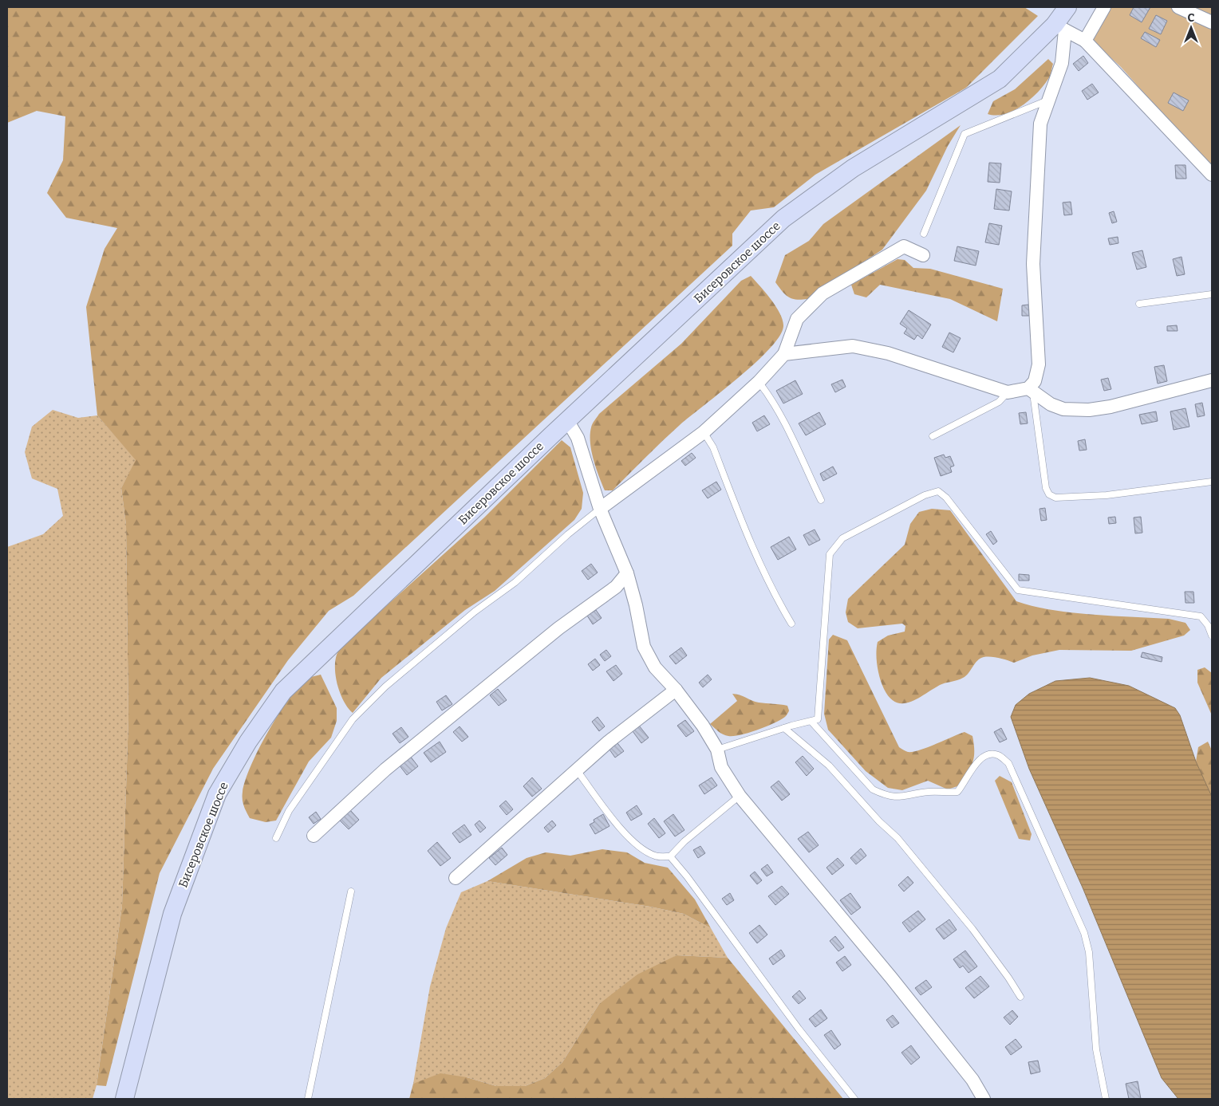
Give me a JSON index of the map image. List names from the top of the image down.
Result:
{
  "streets": {
    "main road": ["Бисеровское шоссе"]
  },
  "north": "top"
}
